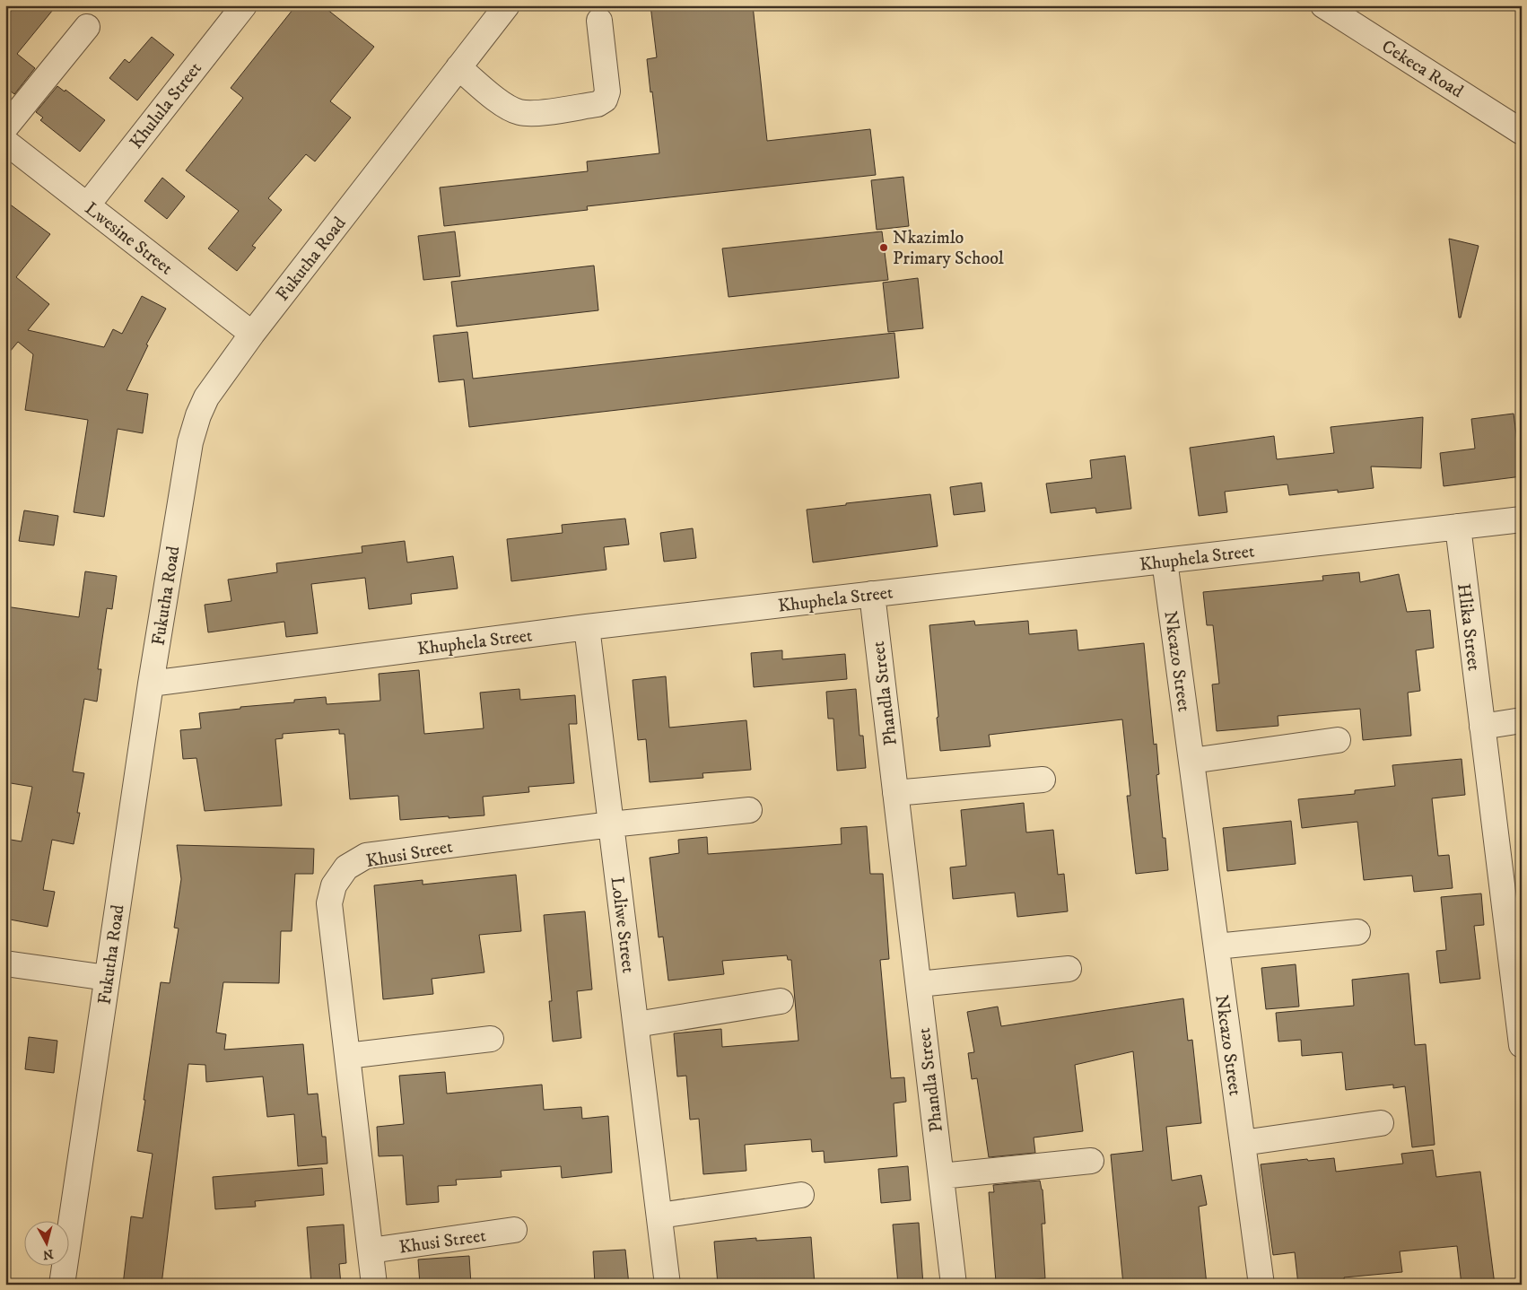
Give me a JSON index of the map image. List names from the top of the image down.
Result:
{
  "streets": {
    "street": [
      "Cekeca Road",
      "Khulula Street",
      "Lwesine Street",
      "Fukutha Road",
      "Khuphela Street",
      "Hlika Street",
      "Nkcazo Street",
      "Phandla Street",
      "Khusi Street",
      "Loliwe Street"
    ]
  },
  "crossings": [
    ["Khulula Street", "Lwesine Street"],
    ["Lwesine Street", "Fukutha Road"],
    ["Fukutha Road", "Khuphela Street"],
    ["Khuphela Street", "Hlika Street"],
    ["Khuphela Street", "Nkcazo Street"],
    ["Khuphela Street", "Phandla Street"],
    ["Khuphela Street", "Loliwe Street"],
    ["Khusi Street", "Loliwe Street"]
  ],
  "places": ["Nkazimlo Primary School"],
  "north": "bottom"
}
